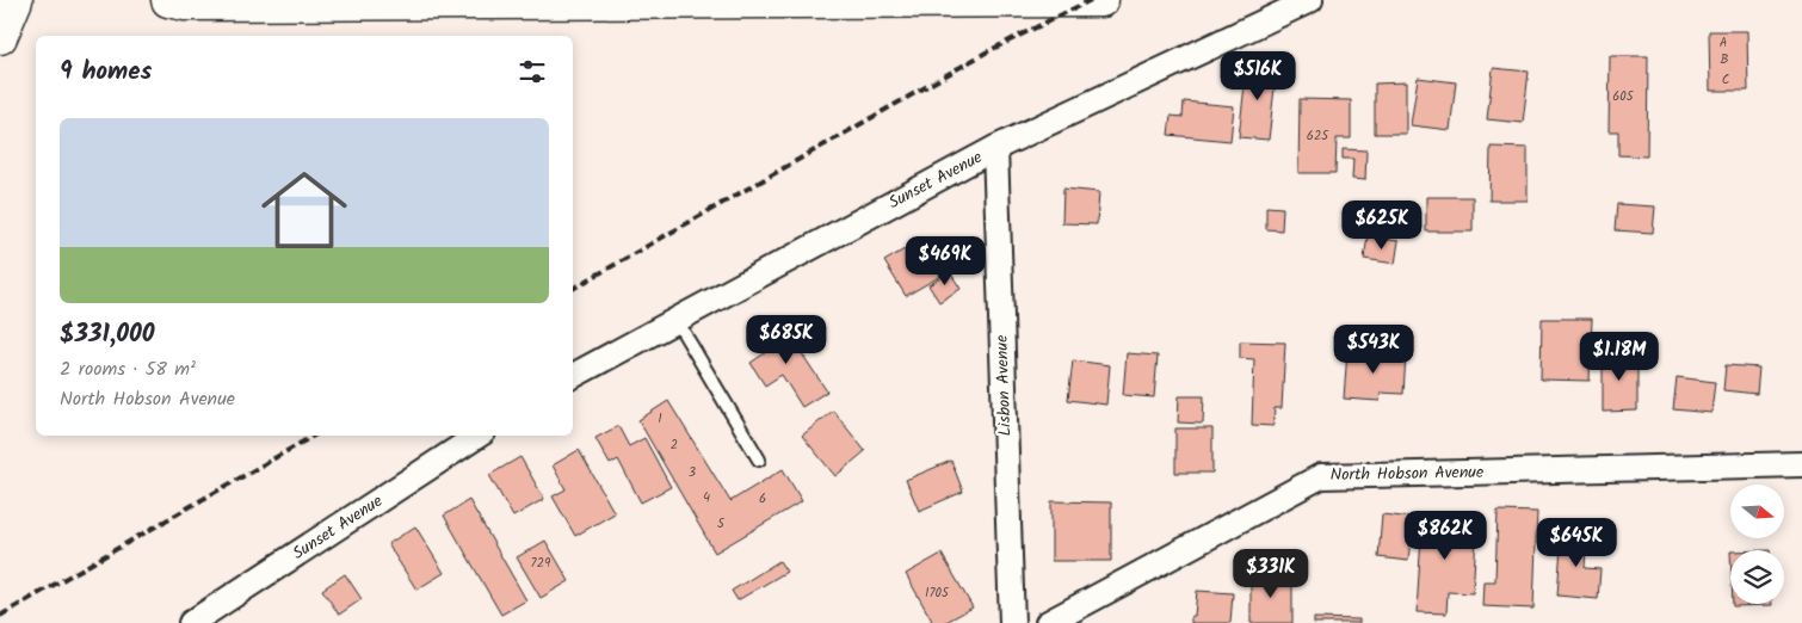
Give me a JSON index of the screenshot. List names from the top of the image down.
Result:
{
  "streets": {
    "street": ["Sunset Avenue", "Lisbon Avenue", "North Hobson Avenue"]
  },
  "crossings": [
    ["Sunset Avenue", "Lisbon Avenue"]
  ],
  "house_numbers": [
    "A",
    "B",
    "C",
    "605",
    "625",
    "1",
    "2",
    "3",
    "4",
    "6",
    "5",
    "729",
    "1705"
  ],
  "north": "right",
  "page": {
    "heading": "9 homes",
    "price": [
      "$516K",
      "$625K",
      "$469K",
      "$685K",
      "$543K",
      "$1.18M",
      "$862K",
      "$645K",
      "$331K"
    ],
    "list": [
      {
        "name": "$331,000",
        "note": "2 rooms · 58 m² · North Hobson Avenue"
      }
    ]
  }
}
